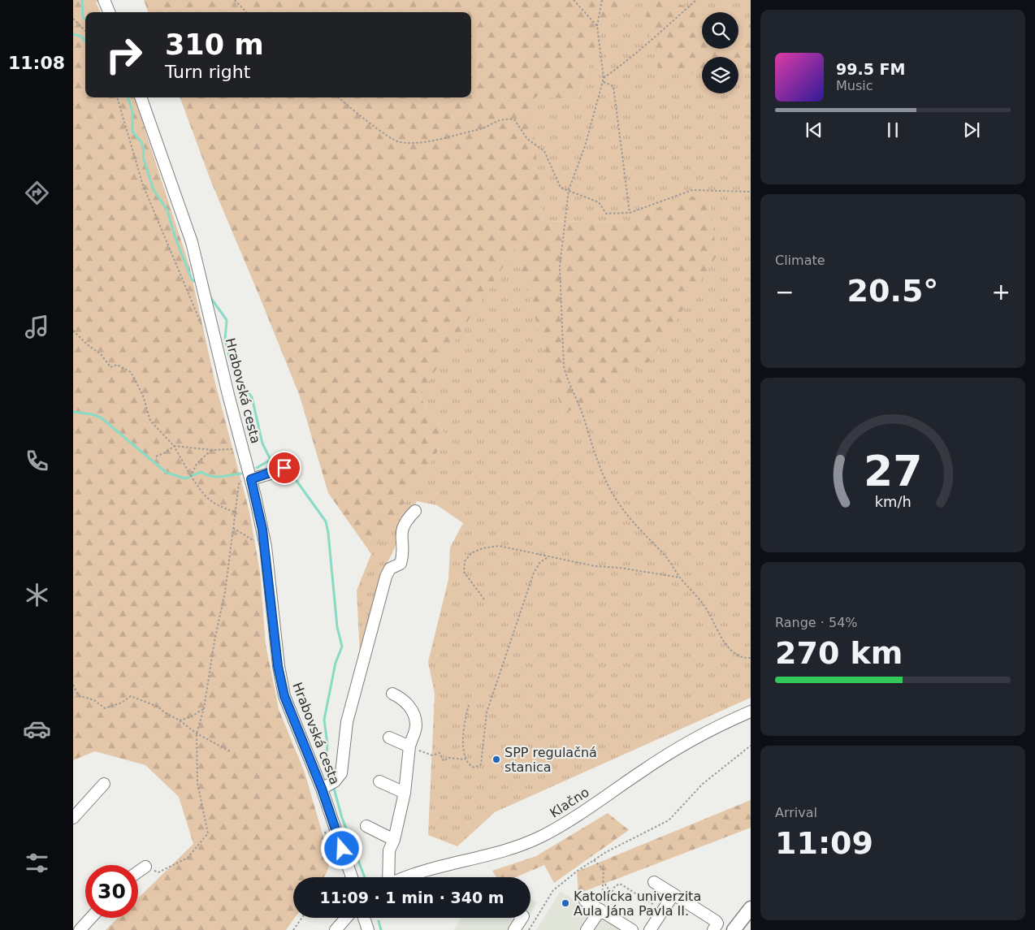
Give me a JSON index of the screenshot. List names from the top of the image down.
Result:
{
  "streets": {
    "street": ["Hrabovská cesta", "Klačno"]
  },
  "places": ["SPP regulačná stanica", "Katolícka univerzita Aula Jána Pavla II."],
  "page": {
    "tabs": "11:08",
    "turn": ["310 m", "Turn right"],
    "song": ["99.5 FM", "Music"],
    "tile": [
      "Climate",
      ["Range · 54%", "270 km"],
      ["Arrival", "11:09"]
    ],
    "heat": ["−", "20.5°", "+"],
    "limit": "30",
    "trip": "11:09 · 1 min · 340 m",
    "gauge": ["27", "km/h"]
  }
}
